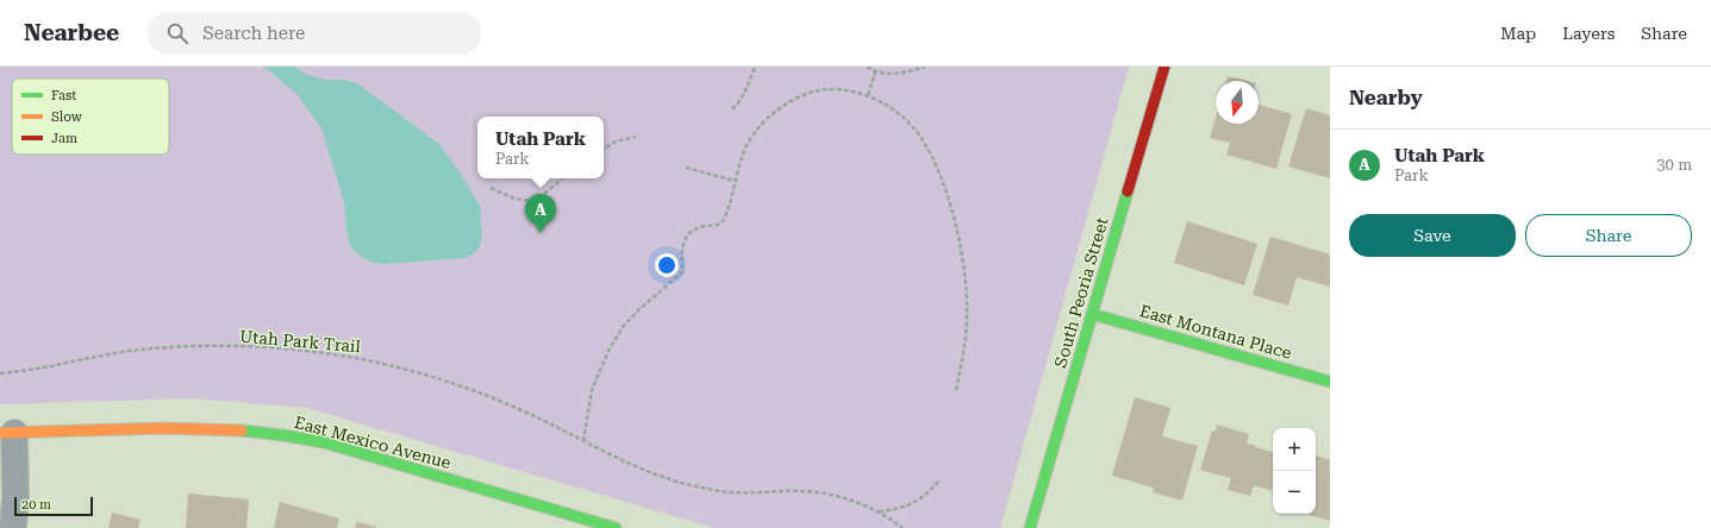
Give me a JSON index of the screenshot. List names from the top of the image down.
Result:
{
  "streets": {
    "street": ["South Peoria Street", "East Montana Place", "East Mexico Avenue"],
    "path": ["Utah Park Trail"]
  },
  "crossings": [
    ["South Peoria Street", "East Montana Place"]
  ],
  "legend": ["Fast", "Slow", "Jam"],
  "scale_bar": "20 m",
  "north": "bottom",
  "page": {
    "header": "Nearbee",
    "search": "Search here",
    "nav": ["Map", "Layers", "Share"],
    "heading": "Nearby",
    "popup": ["Utah Park", "Park"],
    "list": [
      {
        "mark": "A",
        "name": "Utah Park",
        "note": "Park",
        "value": "30 m"
      }
    ],
    "pins": "A",
    "buttons": ["Save", "Share"],
    "map_buttons": ["+", "−"],
    "scale": "20 m"
  }
}
